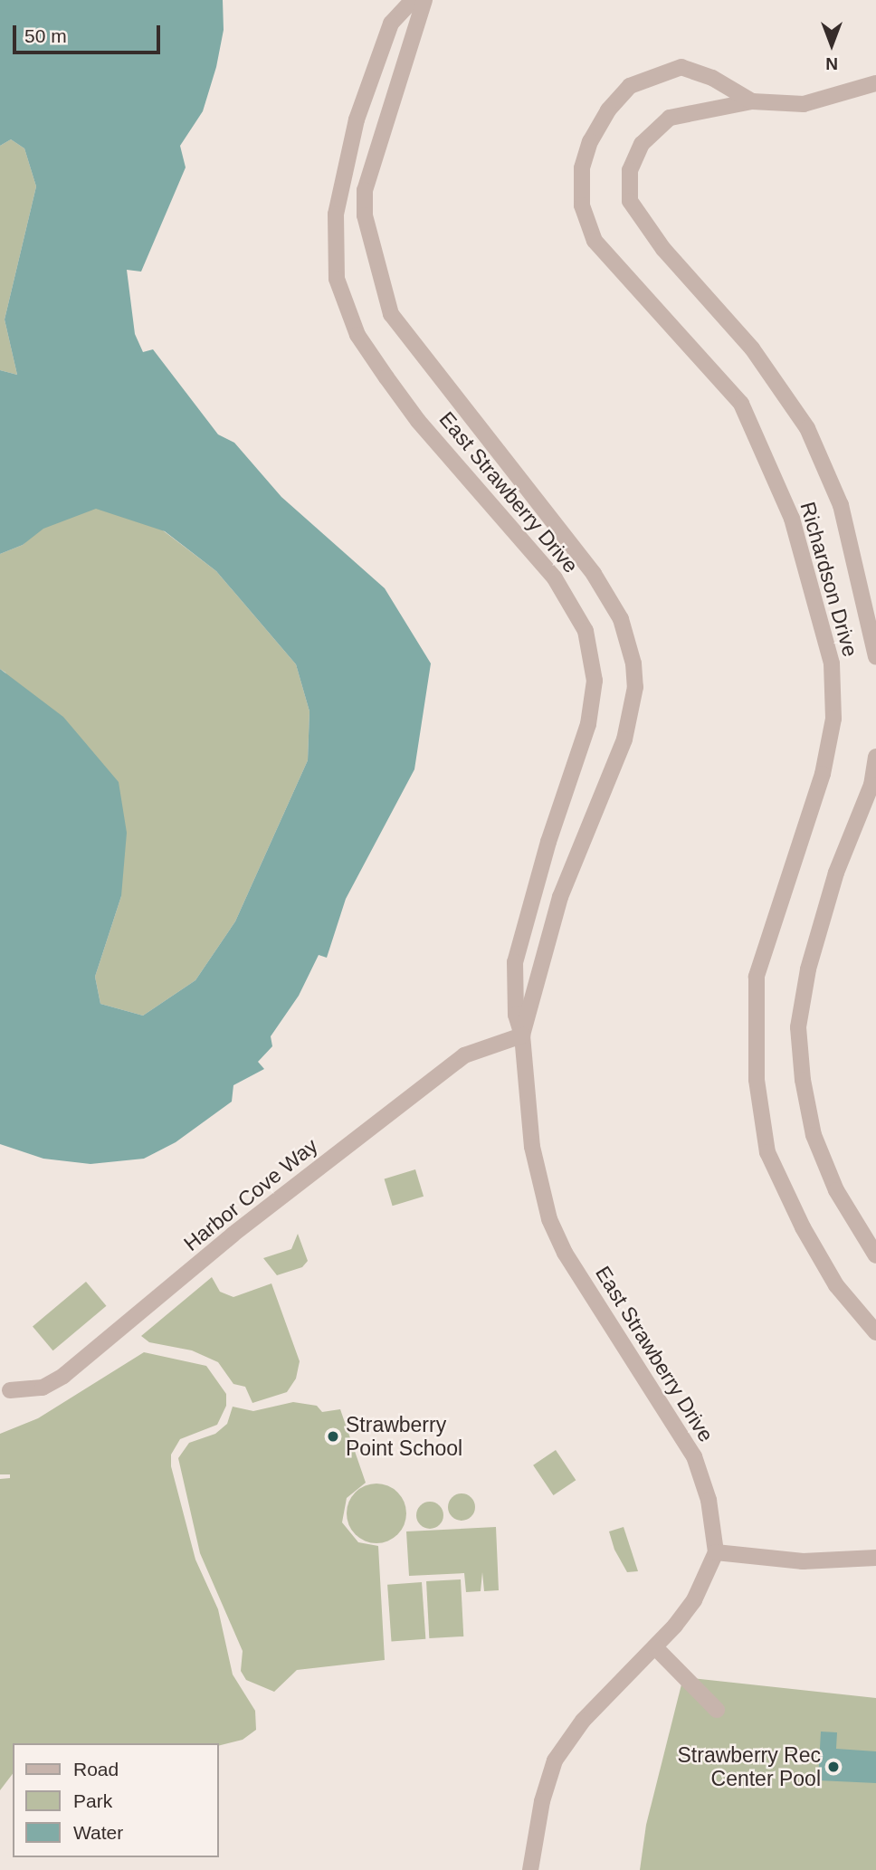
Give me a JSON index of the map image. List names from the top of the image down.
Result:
{
  "streets": {
    "street": ["East Strawberry Drive", "Richardson Drive", "Harbor Cove Way"]
  },
  "crossings": [
    ["East Strawberry Drive", "Harbor Cove Way"]
  ],
  "places": ["Strawberry Point School", "Strawberry Rec Center Pool"],
  "legend": ["Road", "Park", "Water"],
  "scale_bar": "50 m",
  "north": "bottom"
}
